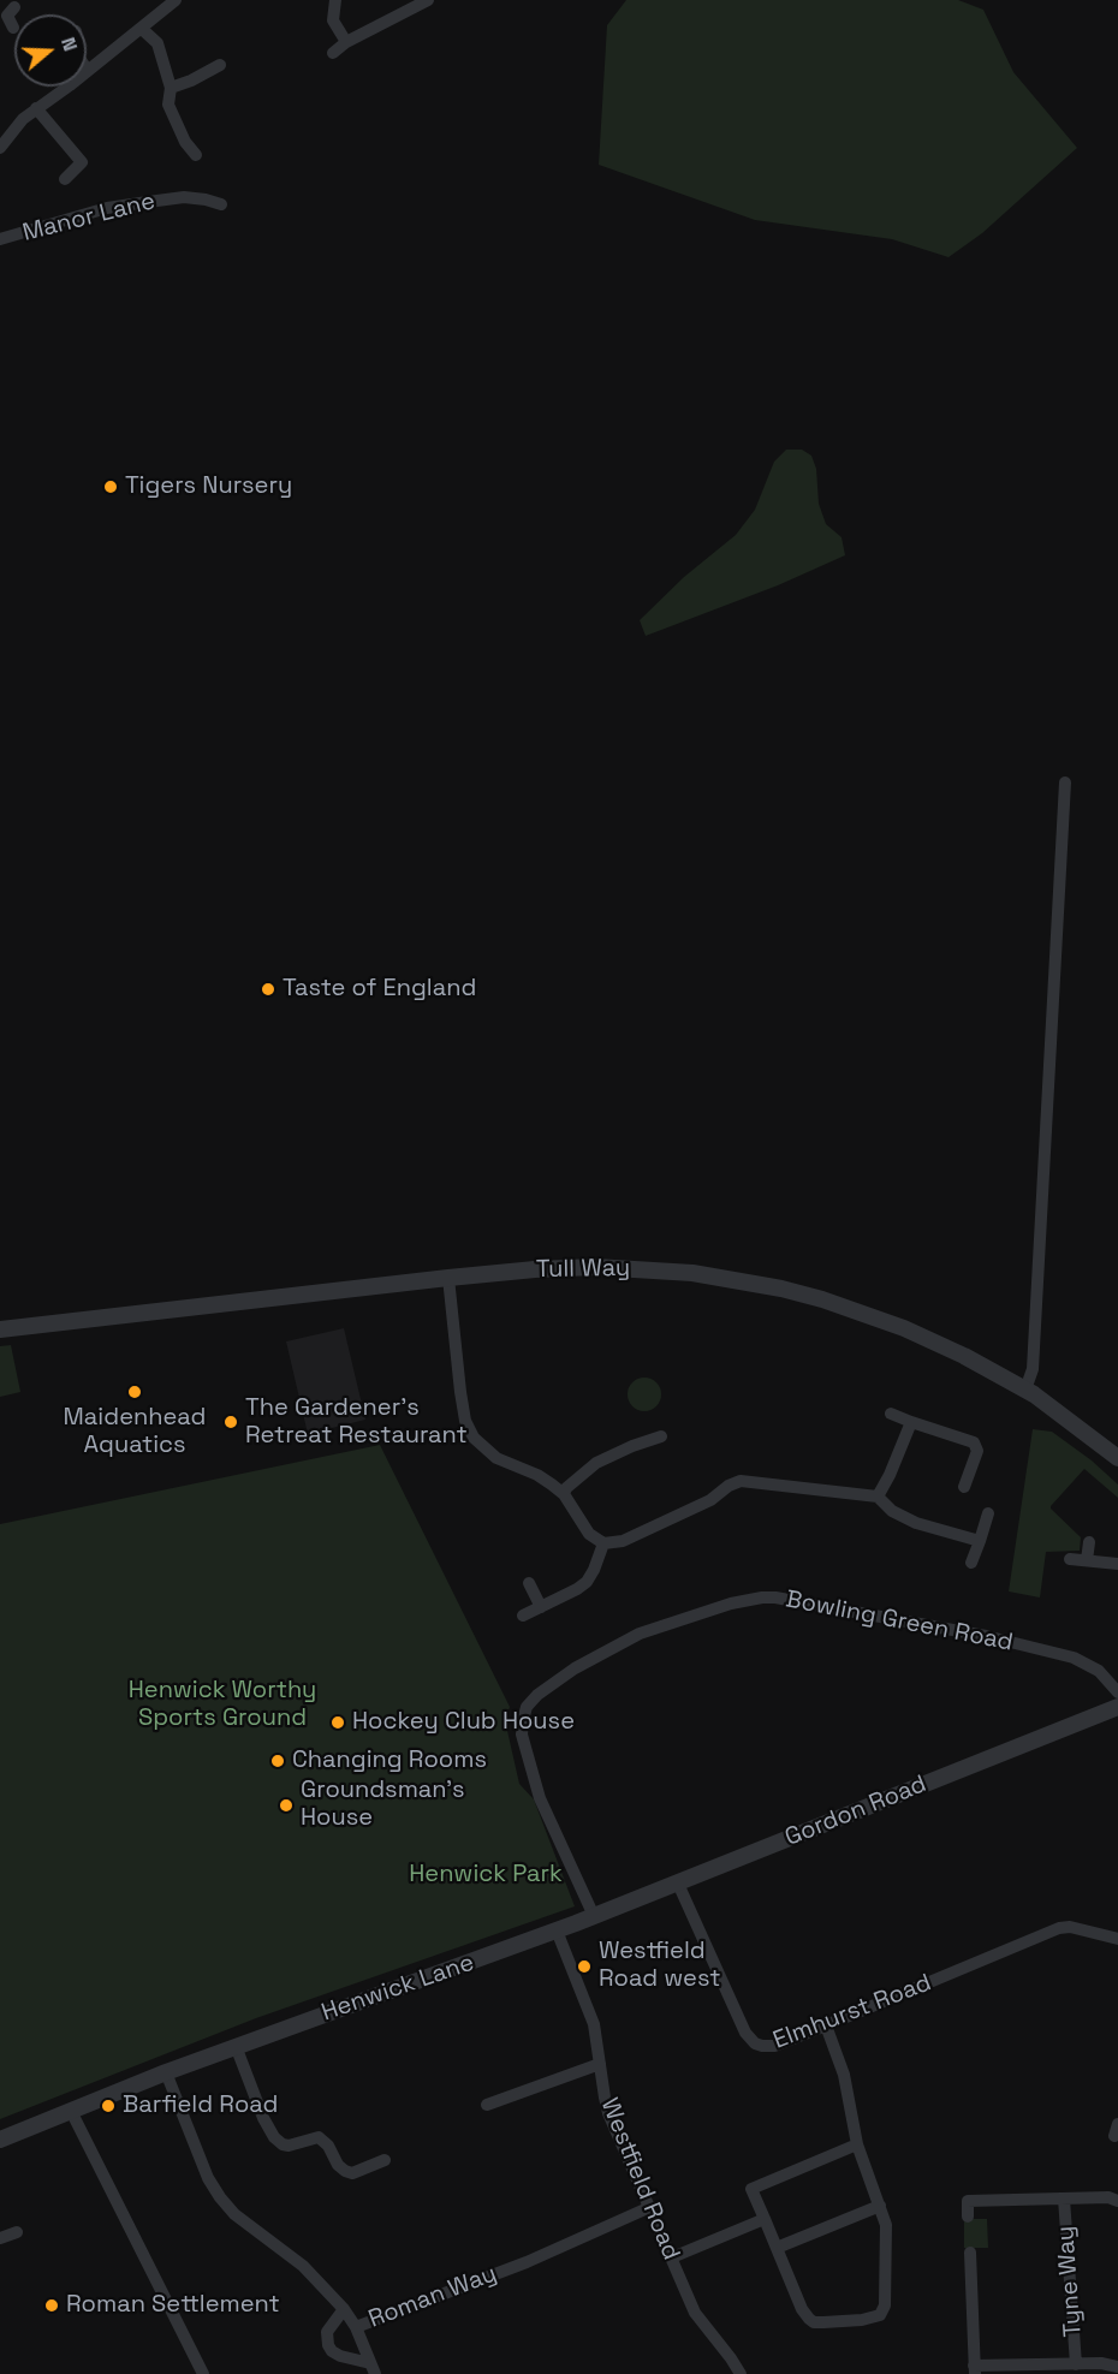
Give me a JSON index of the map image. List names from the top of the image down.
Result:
{
  "streets": {
    "street": [
      "Manor Lane",
      "Tull Way",
      "Bowling Green Road",
      "Gordon Road",
      "Henwick Lane",
      "Elmhurst Road",
      "Westfield Road",
      "Tyne Way",
      "Roman Way"
    ]
  },
  "crossings": [
    ["Bowling Green Road", "Gordon Road"],
    ["Bowling Green Road", "Henwick Lane"],
    ["Gordon Road", "Henwick Lane"],
    ["Gordon Road", "Elmhurst Road"],
    ["Henwick Lane", "Westfield Road"],
    ["Henwick Lane", "Roman Way"],
    ["Westfield Road", "Roman Way"]
  ],
  "parks": ["Henwick Worthy Sports Ground", "Henwick Park"],
  "places": [
    "Tigers Nursery",
    "Taste of England",
    "Maidenhead Aquatics",
    "The Gardener's Retreat Restaurant",
    "Hockey Club House",
    "Changing Rooms",
    "Groundsman's House",
    "Westfield Road west",
    "Barfield Road",
    "Roman Settlement"
  ],
  "north": "right"
}
